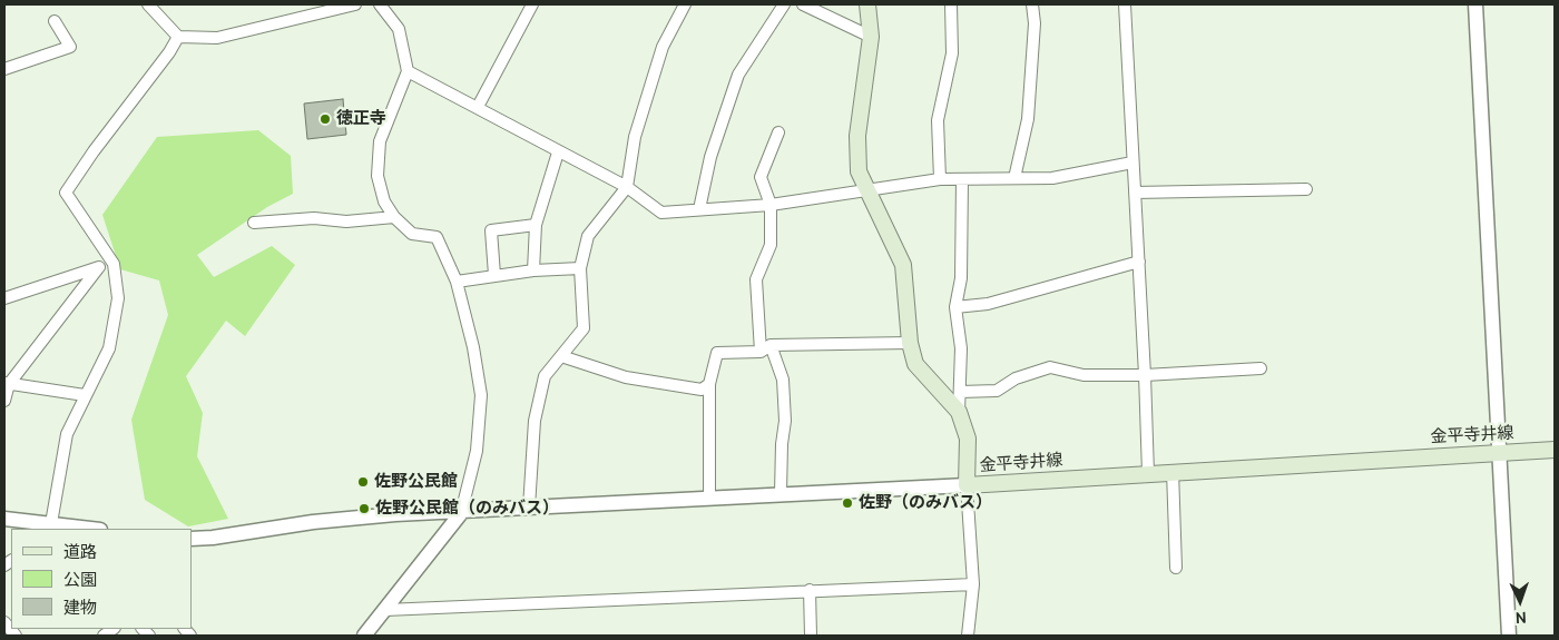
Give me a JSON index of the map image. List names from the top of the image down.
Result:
{
  "streets": {
    "main road": ["金平寺井線"]
  },
  "places": [
    "徳正寺",
    "佐野公民館",
    "佐野（のみバス）",
    "佐野公民館（のみバス）"
  ],
  "legend": ["道路", "公園", "建物"],
  "north": "bottom"
}
